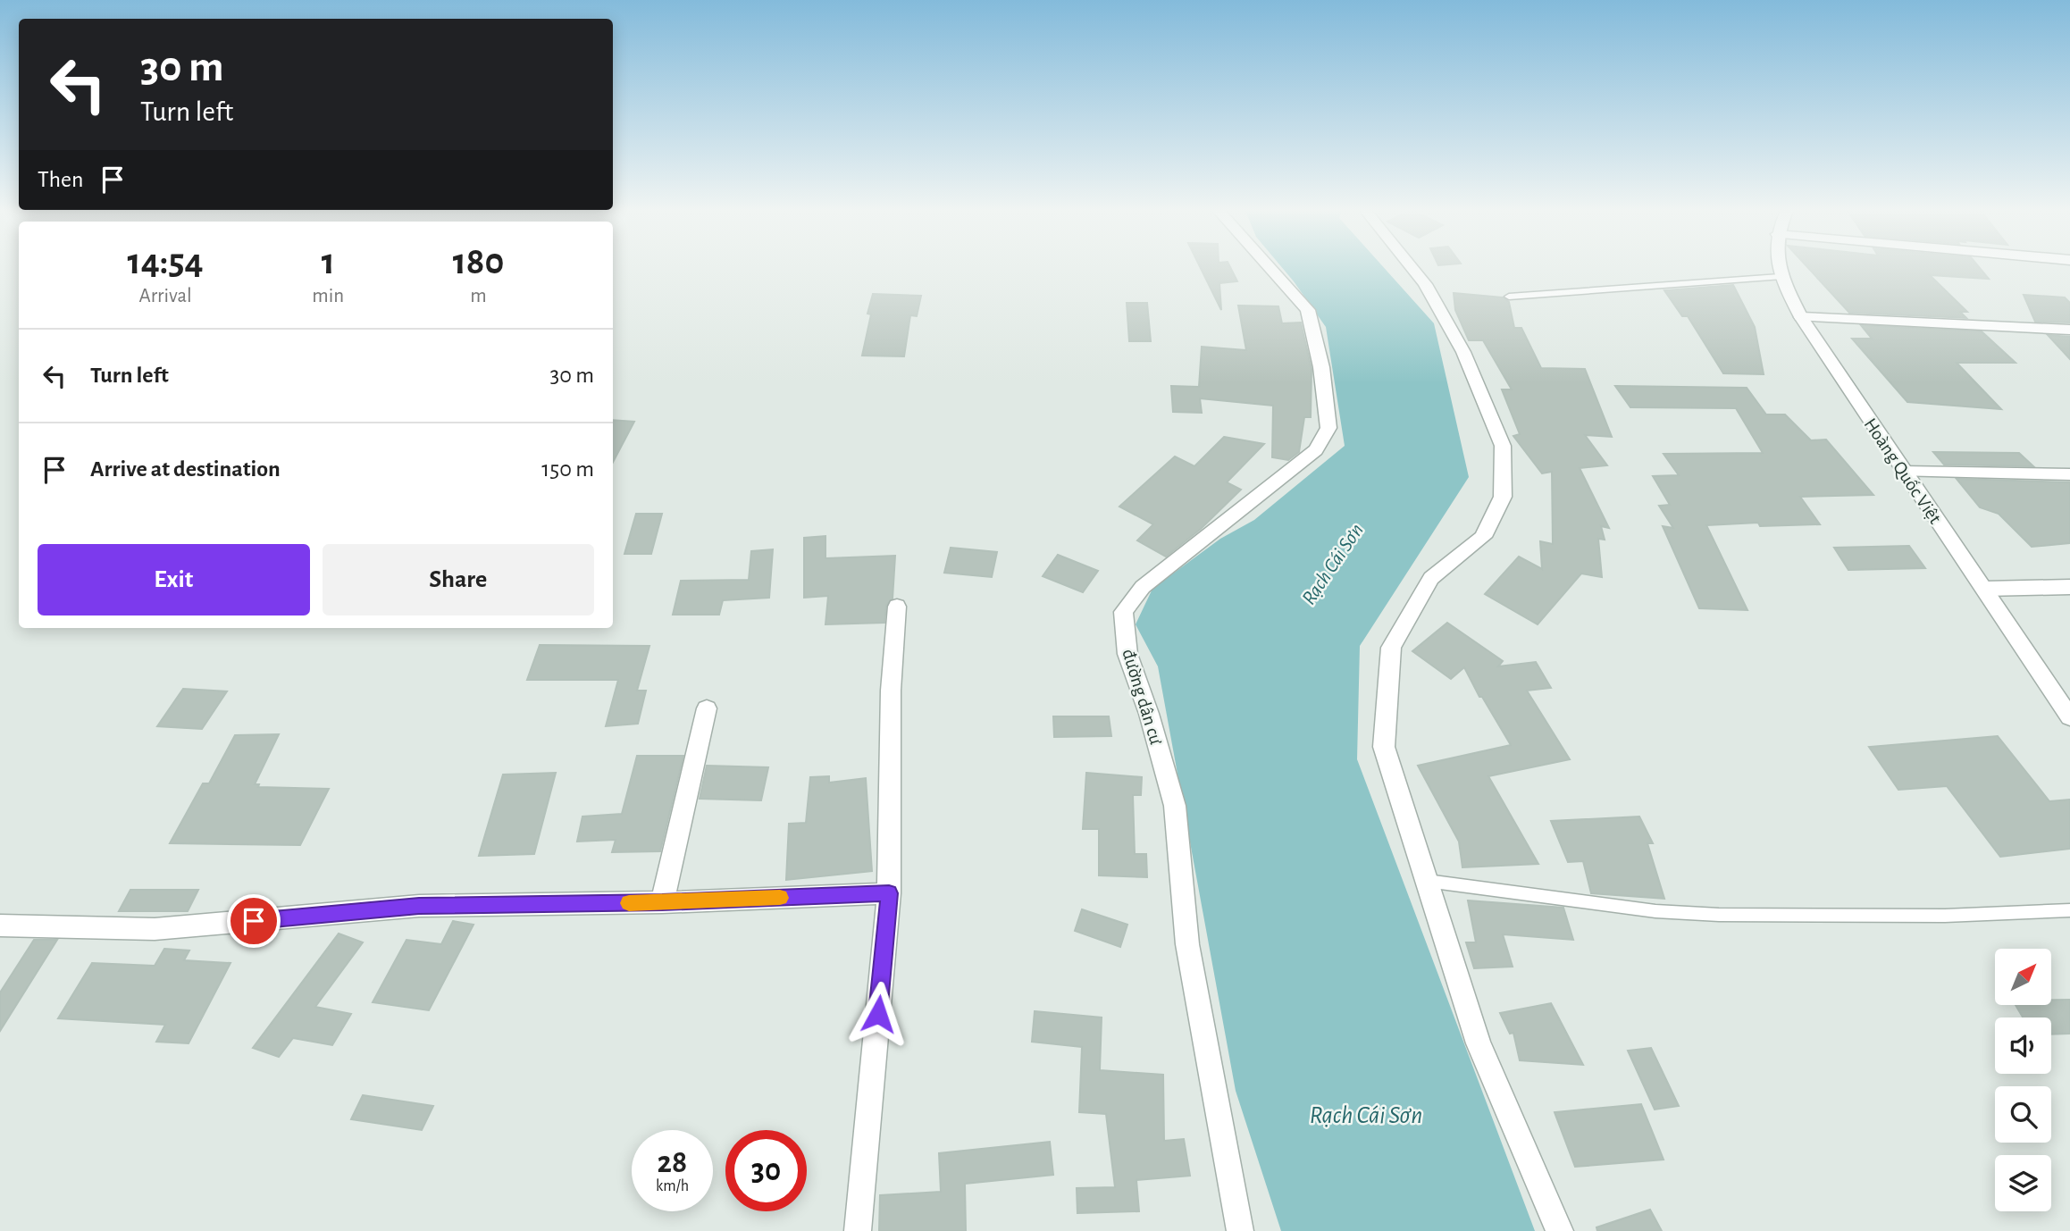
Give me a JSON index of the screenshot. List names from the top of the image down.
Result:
{
  "streets": {
    "street": ["Hoàng Quốc Việt", "đường dân cư"]
  },
  "water": ["Rạch Cái Sơn"],
  "north": "top right",
  "page": {
    "turn": ["30 m", "Turn left"],
    "then": "Then",
    "eta": [
      "14:54",
      "Arrival",
      "1",
      "min",
      "180",
      "m"
    ],
    "list": [
      {
        "name": "Turn left",
        "value": "30 m"
      },
      {
        "name": "Arrive at destination",
        "value": "150 m"
      }
    ],
    "buttons": ["Exit", "Share"],
    "speed": "28 km/h",
    "limit": "30"
  }
}
